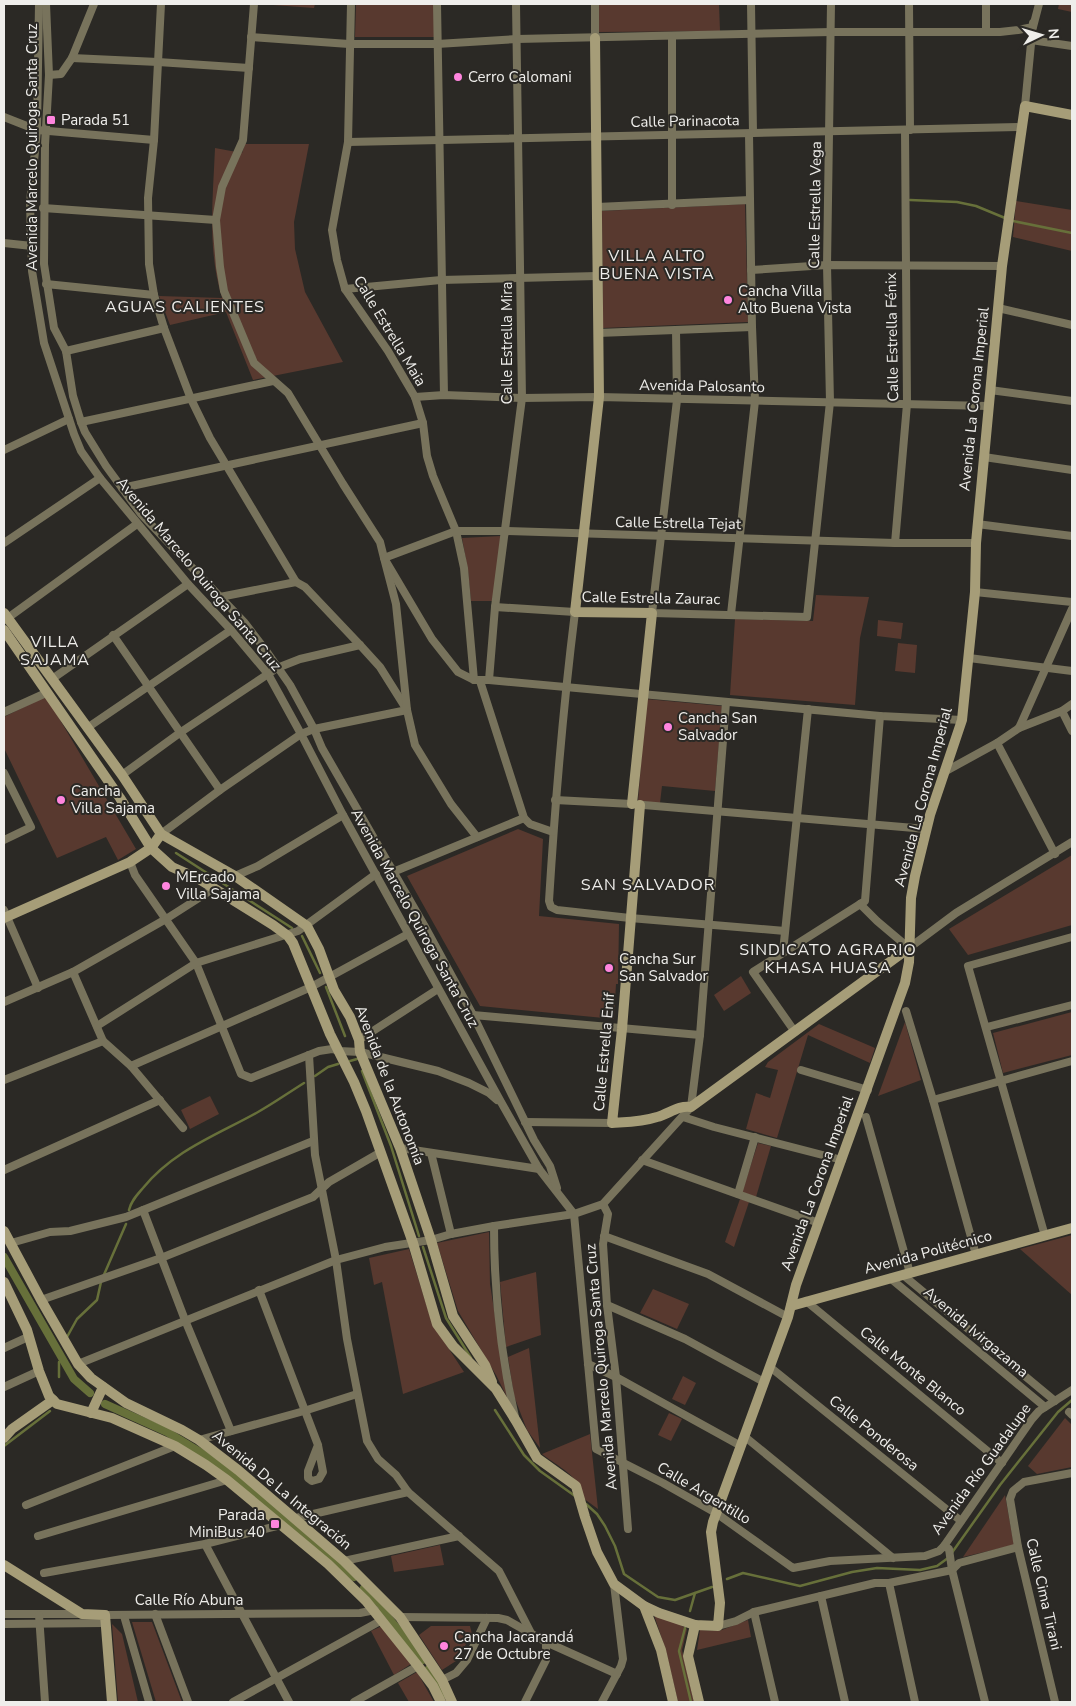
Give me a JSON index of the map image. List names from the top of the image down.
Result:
{
  "streets": {
    "street": [
      "Calle Parinacota",
      "Avenida Marcelo Quiroga Santa Cruz",
      "Calle Estrella Vega",
      "Calle Estrella Maia",
      "Calle Estrella Fénix",
      "Calle Estrella Mira",
      "Avenida Palosanto",
      "Avenida La Corona Imperial",
      "Calle Estrella Tejat",
      "Calle Estrella Zaurac",
      "Calle Estrella Enif",
      "Avenida de la Autonomía",
      "Avenida Politécnico",
      "Avenida Ivirgazama",
      "Calle Monte Blanco",
      "Calle Ponderosa",
      "Avenida Río Guadalupe",
      "Avenida De La Integración",
      "Calle Argentillo",
      "Calle Cima Tirani",
      "Calle Río Abuna"
    ]
  },
  "crossings": [
    ["Calle Parinacota", "Calle Estrella Vega"],
    ["Calle Parinacota", "Calle Estrella Maia"],
    ["Calle Parinacota", "Calle Estrella Fénix"],
    ["Calle Parinacota", "Calle Estrella Mira"],
    ["Calle Parinacota", "Avenida La Corona Imperial"],
    ["Avenida Marcelo Quiroga Santa Cruz", "Calle Argentillo"],
    ["Calle Estrella Vega", "Avenida Palosanto"],
    ["Calle Estrella Vega", "Calle Estrella Tejat"],
    ["Calle Estrella Vega", "Calle Estrella Zaurac"],
    ["Calle Estrella Maia", "Avenida Palosanto"],
    ["Calle Estrella Maia", "Calle Estrella Tejat"],
    ["Calle Estrella Fénix", "Avenida Palosanto"],
    ["Calle Estrella Fénix", "Calle Estrella Tejat"],
    ["Calle Estrella Mira", "Avenida Palosanto"],
    ["Calle Estrella Mira", "Calle Estrella Tejat"],
    ["Calle Estrella Mira", "Calle Estrella Zaurac"],
    ["Avenida Palosanto", "Avenida La Corona Imperial"],
    ["Avenida La Corona Imperial", "Calle Estrella Tejat"],
    ["Avenida La Corona Imperial", "Avenida Politécnico"],
    ["Avenida La Corona Imperial", "Calle Ponderosa"],
    ["Avenida La Corona Imperial", "Calle Argentillo"],
    ["Calle Estrella Zaurac", "Calle Estrella Enif"],
    ["Avenida Politécnico", "Avenida Ivirgazama"],
    ["Avenida Politécnico", "Calle Monte Blanco"],
    ["Avenida Ivirgazama", "Avenida Río Guadalupe"],
    ["Calle Monte Blanco", "Avenida Río Guadalupe"],
    ["Calle Ponderosa", "Avenida Río Guadalupe"],
    ["Avenida Río Guadalupe", "Calle Argentillo"],
    ["Avenida De La Integración", "Calle Río Abuna"]
  ],
  "districts": [
    "VILLA ALTO BUENA VISTA",
    "AGUAS CALIENTES",
    "VILLA SAJAMA",
    "SAN SALVADOR",
    "SINDICATO AGRARIO KHASA HUASA"
  ],
  "places": {
    "other": [
      "Cerro Calomani",
      "Cancha Villa Alto Buena Vista",
      "Cancha San Salvador",
      "Cancha Villa Sajama",
      "MErcado Villa Sajama",
      "Cancha Sur San Salvador",
      "Cancha Jacarandá 27 de Octubre"
    ],
    "transit": ["Parada 51", "Parada MiniBus 40"]
  },
  "north": "right"
}
